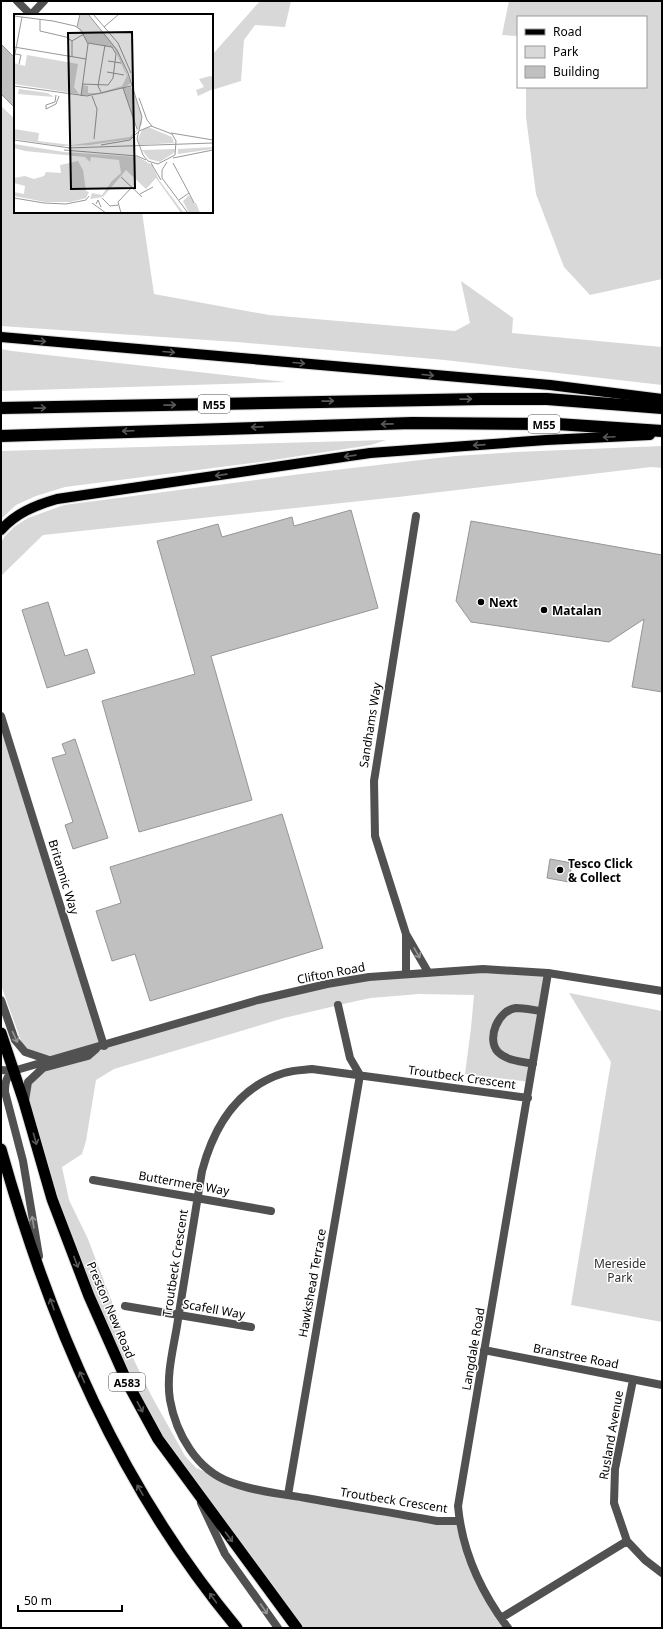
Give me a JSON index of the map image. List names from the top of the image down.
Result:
{
  "streets": {
    "highway": ["M55", "Preston New Road", "A583"],
    "street": [
      "Sandhams Way",
      "Britannic Way",
      "Clifton Road",
      "Troutbeck Crescent",
      "Buttermere Way",
      "Hawkshead Terrace",
      "Scafell Way",
      "Langdale Road",
      "Branstree Road",
      "Rusland Avenue"
    ]
  },
  "crossings": [
    ["Sandhams Way", "Clifton Road"],
    ["Britannic Way", "Clifton Road"],
    ["Clifton Road", "Preston New Road"],
    ["Clifton Road", "Langdale Road"],
    ["Troutbeck Crescent", "Buttermere Way"],
    ["Troutbeck Crescent", "Hawkshead Terrace"],
    ["Troutbeck Crescent", "Scafell Way"],
    ["Troutbeck Crescent", "Langdale Road"],
    ["Langdale Road", "Branstree Road"],
    ["Branstree Road", "Rusland Avenue"]
  ],
  "parks": ["Mereside Park"],
  "places": ["Next", "Matalan", "Tesco Click & Collect"],
  "legend": ["Road", "Park", "Building"],
  "scale_bar": "50 m"
}
